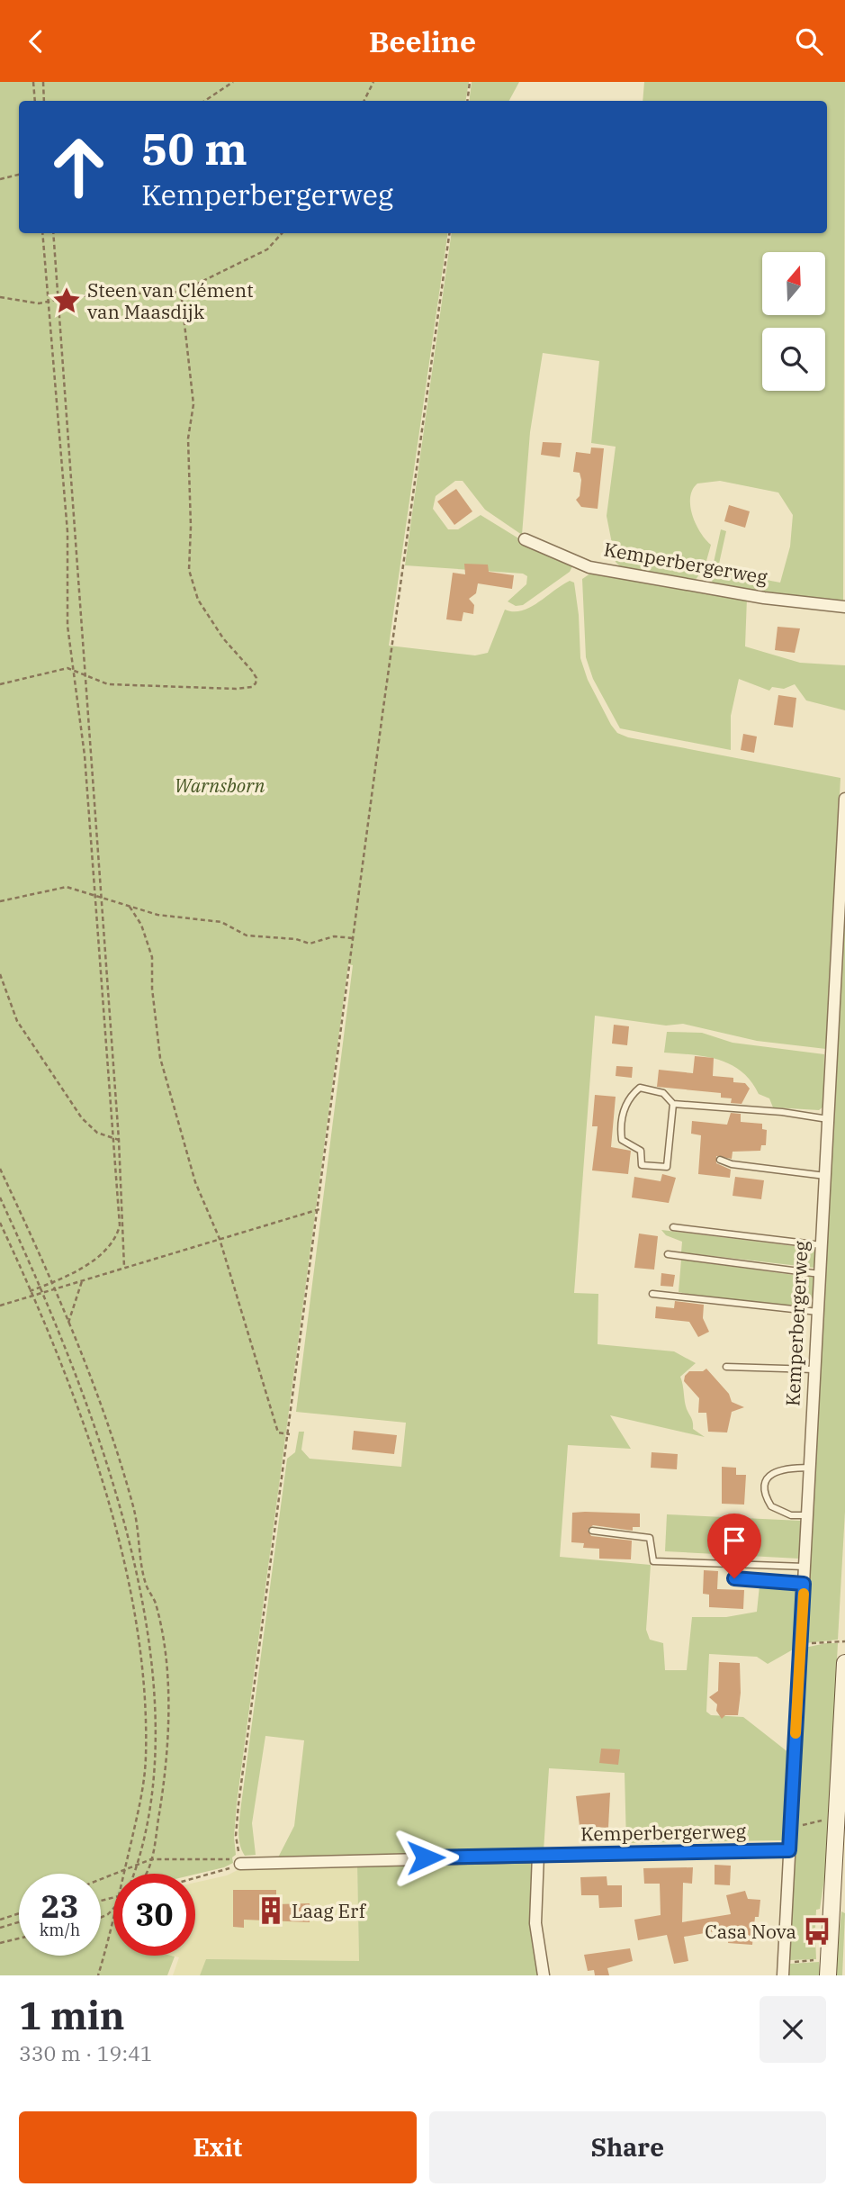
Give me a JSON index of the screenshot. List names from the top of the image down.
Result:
{
  "streets": {
    "street": ["Kemperbergerweg"]
  },
  "parks": ["Warnsborn"],
  "places": {
    "place": ["Steen van Clément van Maasdijk"],
    "building": ["Laag Erf"],
    "bus stop": ["Casa Nova"]
  },
  "north": "top",
  "page": {
    "header": "Beeline",
    "turn": ["50 m", "Kemperbergerweg"],
    "speed": "23 km/h",
    "limit": "30",
    "heading": ["1 min", "330 m · 19:41"],
    "buttons": ["Exit", "Share"]
  }
}
